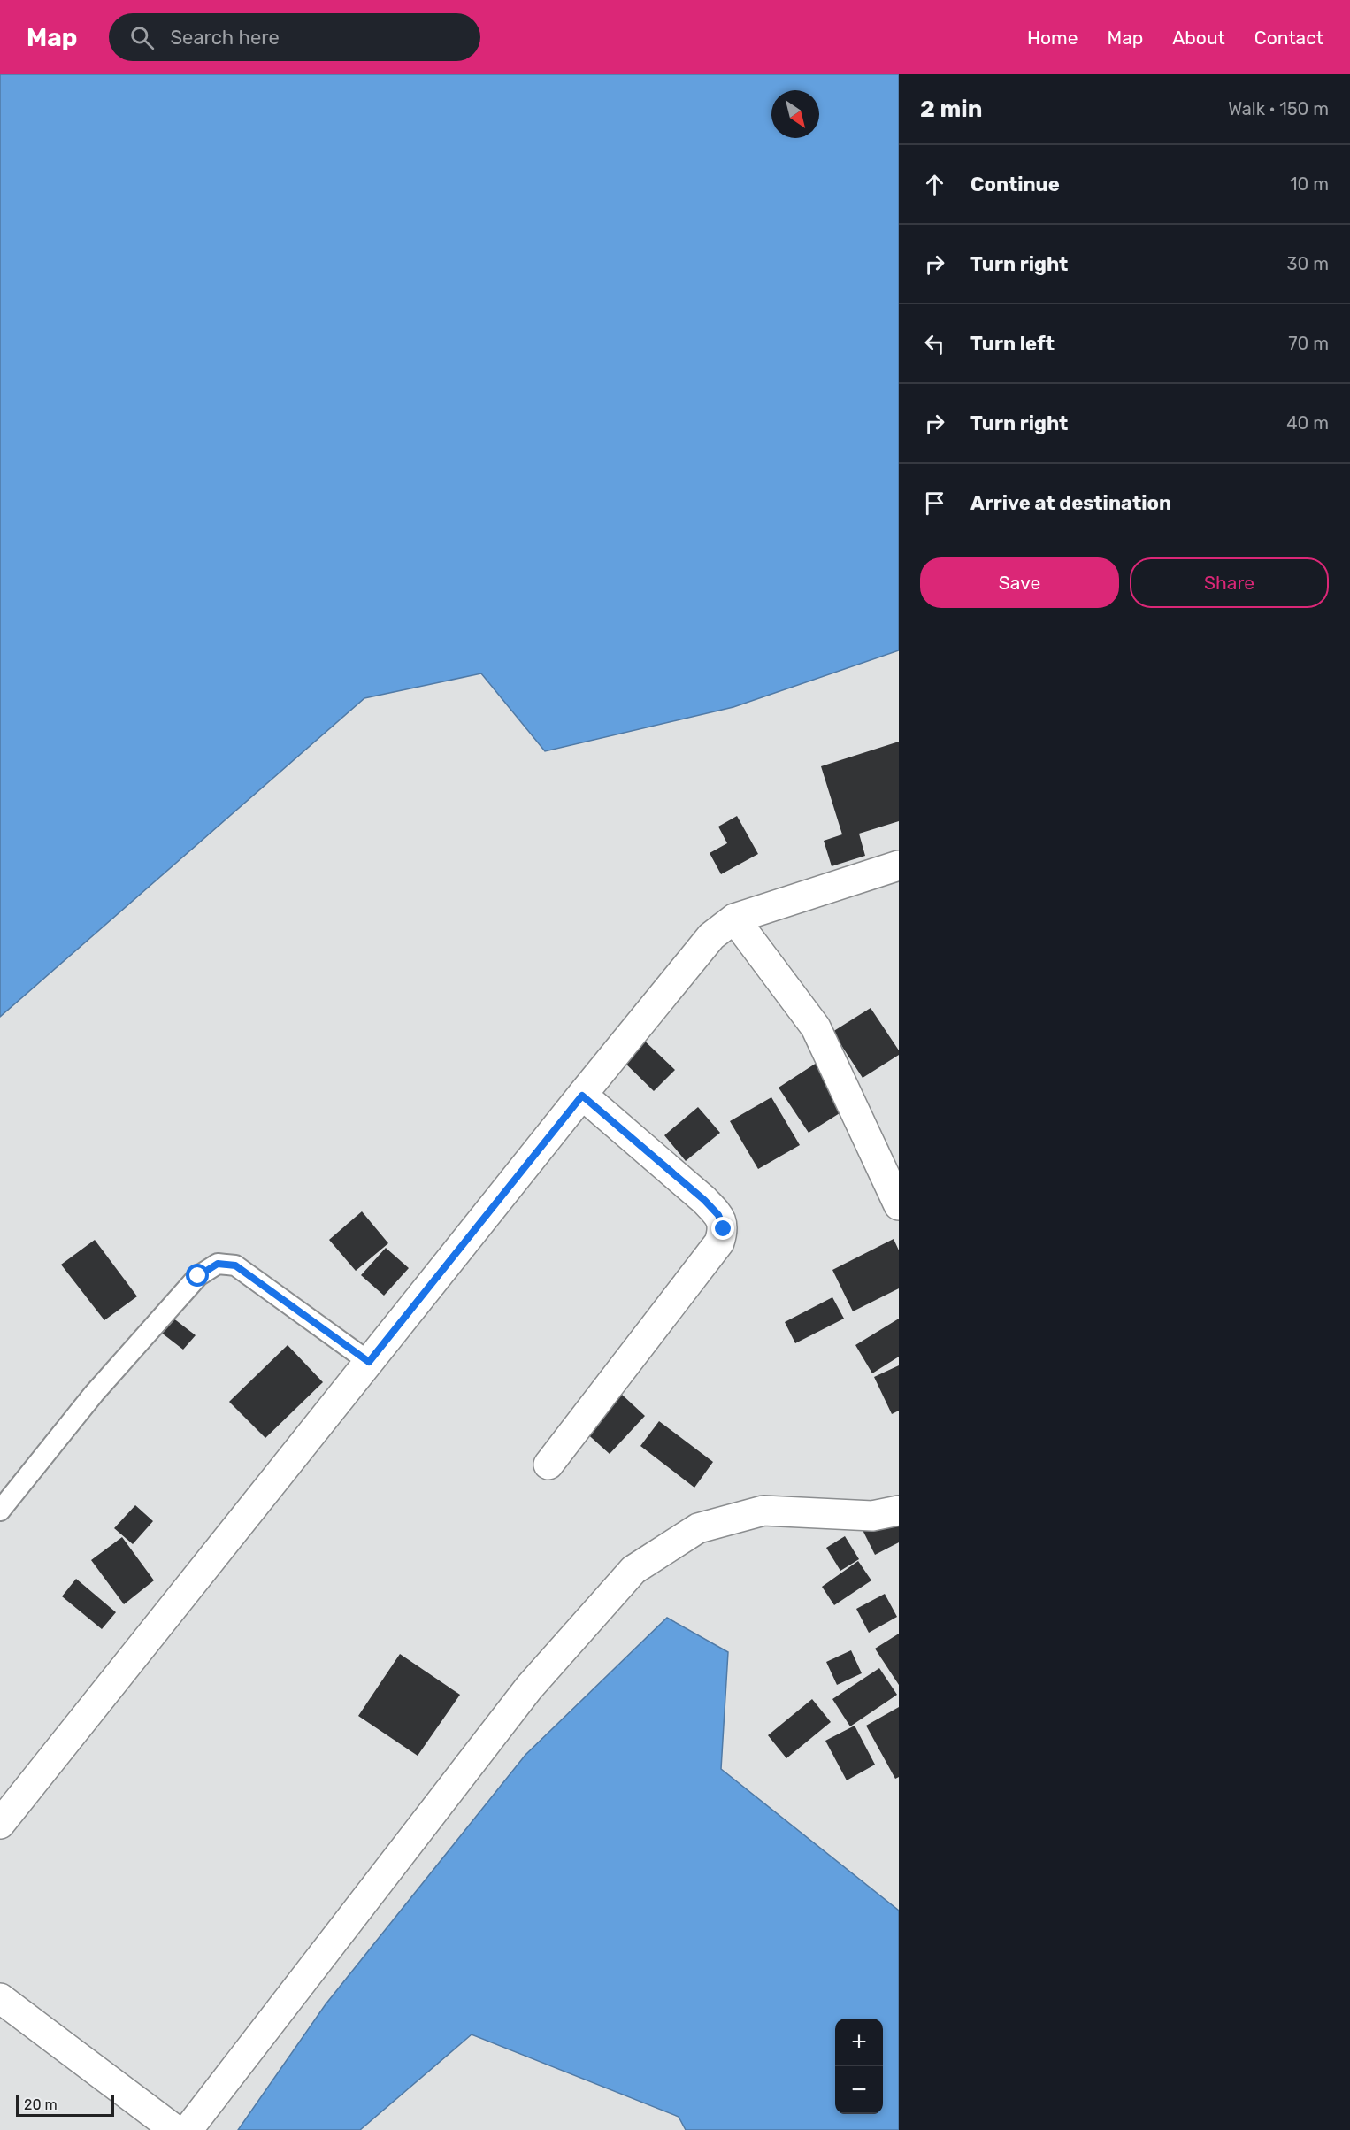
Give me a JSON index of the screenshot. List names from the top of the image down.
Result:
{
  "scale_bar": "20 m",
  "north": "bottom right",
  "page": {
    "header": "Map",
    "search": "Search here",
    "nav": [
      "Home",
      "Map",
      "About",
      "Contact"
    ],
    "heading": ["2 min", "Walk · 150 m"],
    "list": [
      ["Continue", "10 m"],
      ["Turn right", "30 m"],
      ["Turn left", "70 m"],
      ["Turn right", "40 m"],
      "Arrive at destination"
    ],
    "buttons": ["Save", "Share"],
    "map_buttons": ["+", "−"],
    "scale": "20 m"
  }
}
